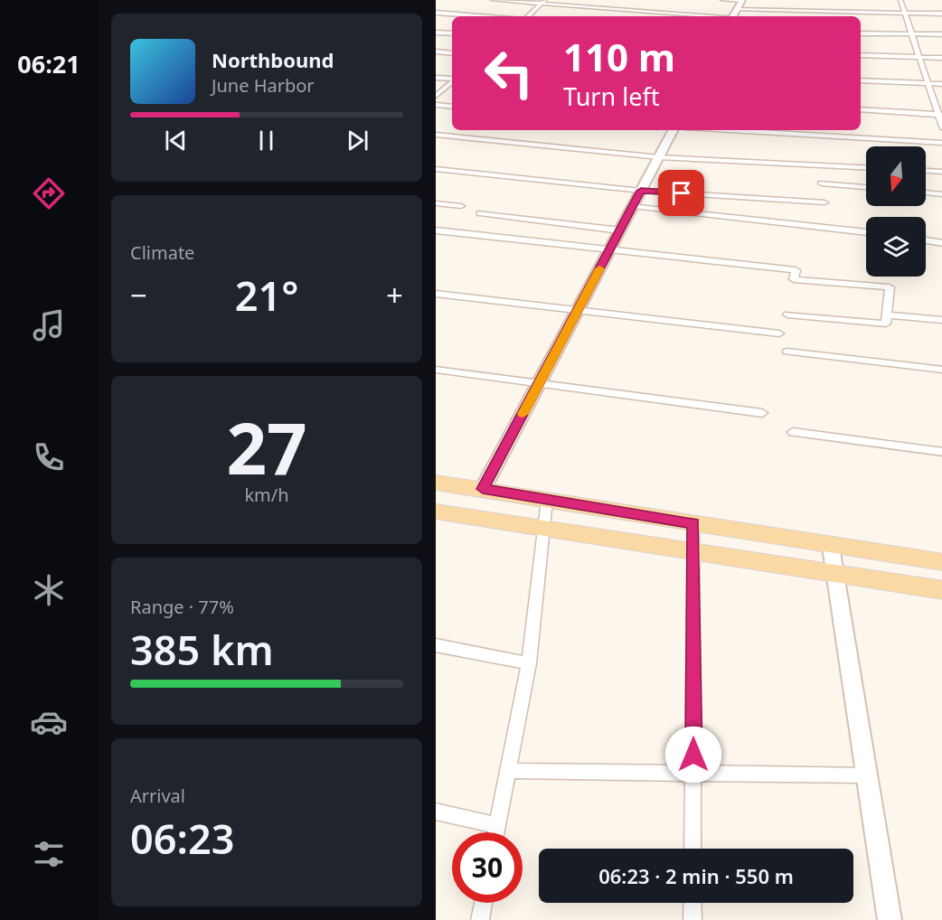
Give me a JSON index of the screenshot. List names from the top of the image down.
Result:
{
  "north": "bottom",
  "page": {
    "tabs": "06:21",
    "turn": ["110 m", "Turn left"],
    "song": ["Northbound", "June Harbor"],
    "tile": [
      "Climate",
      ["27", "km/h"],
      ["Range · 77%", "385 km"],
      ["Arrival", "06:23"]
    ],
    "heat": ["−", "21°", "+"],
    "limit": "30",
    "trip": "06:23 · 2 min · 550 m"
  }
}
